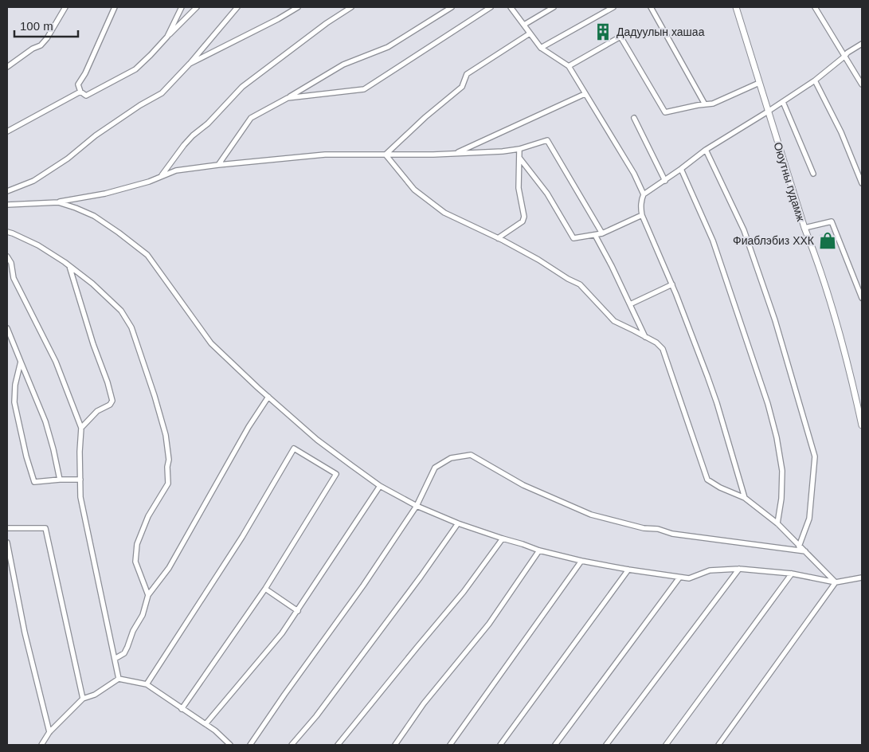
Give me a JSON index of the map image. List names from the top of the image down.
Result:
{
  "streets": {
    "street": ["Оюутны гудамж"]
  },
  "places": {
    "building": ["Дадуулын хашаа"],
    "shop": ["Фиаблэбиз ХХК"]
  },
  "scale_bar": "100 m"
}
